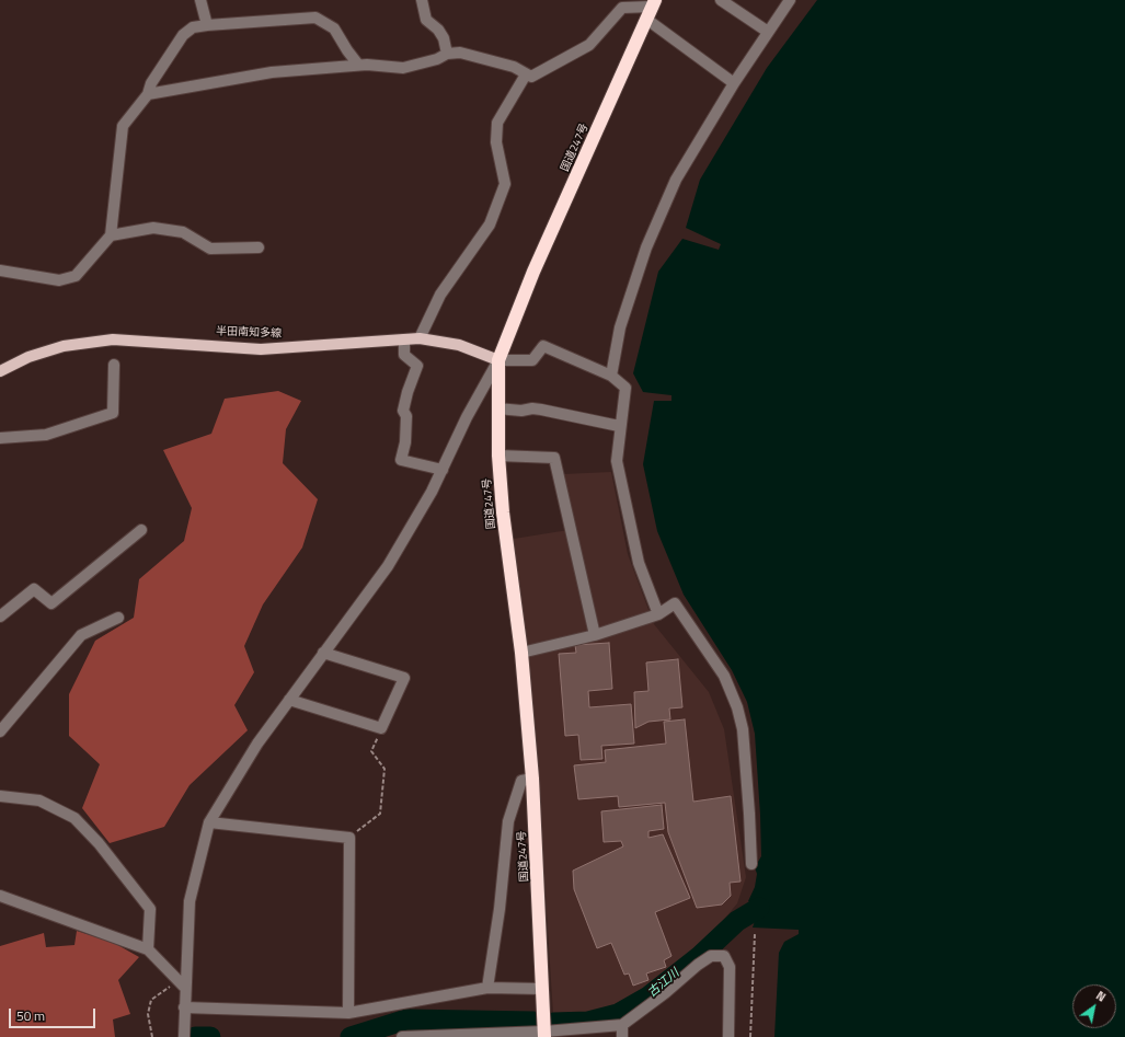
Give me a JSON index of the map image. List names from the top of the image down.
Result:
{
  "streets": {
    "highway": ["国道247号"],
    "main road": ["半田南知多線"]
  },
  "crossings": [
    ["国道247号", "半田南知多線"]
  ],
  "water": ["古江川"],
  "scale_bar": "50 m",
  "north": "top right"
}
